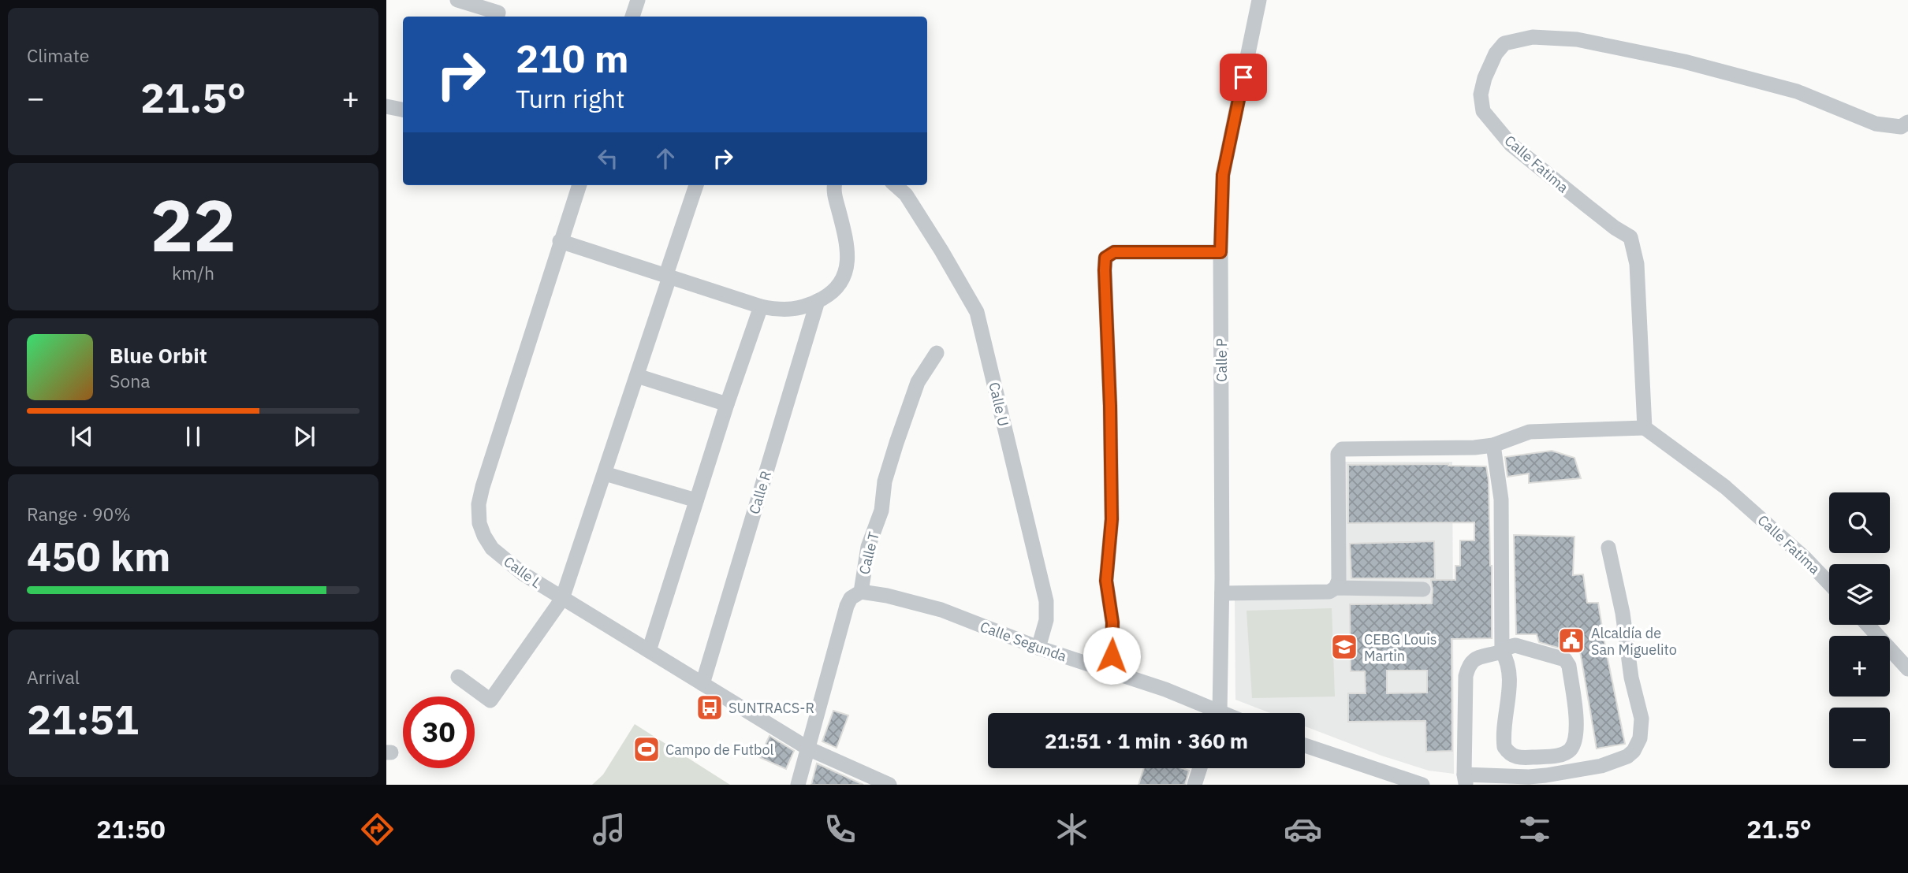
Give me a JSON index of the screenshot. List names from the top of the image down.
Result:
{
  "streets": {
    "street": [
      "Calle Fatima",
      "Calle P",
      "Calle U",
      "Calle R",
      "Calle T",
      "Calle L",
      "Calle Segunda"
    ]
  },
  "crossings": [
    ["Calle U", "Calle Segunda"],
    ["Calle R", "Calle L"],
    ["Calle T", "Calle L"],
    ["Calle T", "Calle Segunda"]
  ],
  "places": {
    "public building": ["Alcaldía de San Miguelito"],
    "school or university": ["CEBG Louis Martin"],
    "bus stop": ["SUNTRACS-R"],
    "sports": ["Campo de Futbol"]
  },
  "page": {
    "tile": [
      "Climate",
      ["22", "km/h"],
      ["Range · 90%", "450 km"],
      ["Arrival", "21:51"]
    ],
    "turn": ["210 m", "Turn right"],
    "heat": ["−", "21.5°", "+"],
    "song": ["Blue Orbit", "Sona"],
    "map_buttons": ["+", "−"],
    "limit": "30",
    "trip": "21:51 · 1 min · 360 m",
    "tabs": ["21:50", "21.5°"]
  }
}
